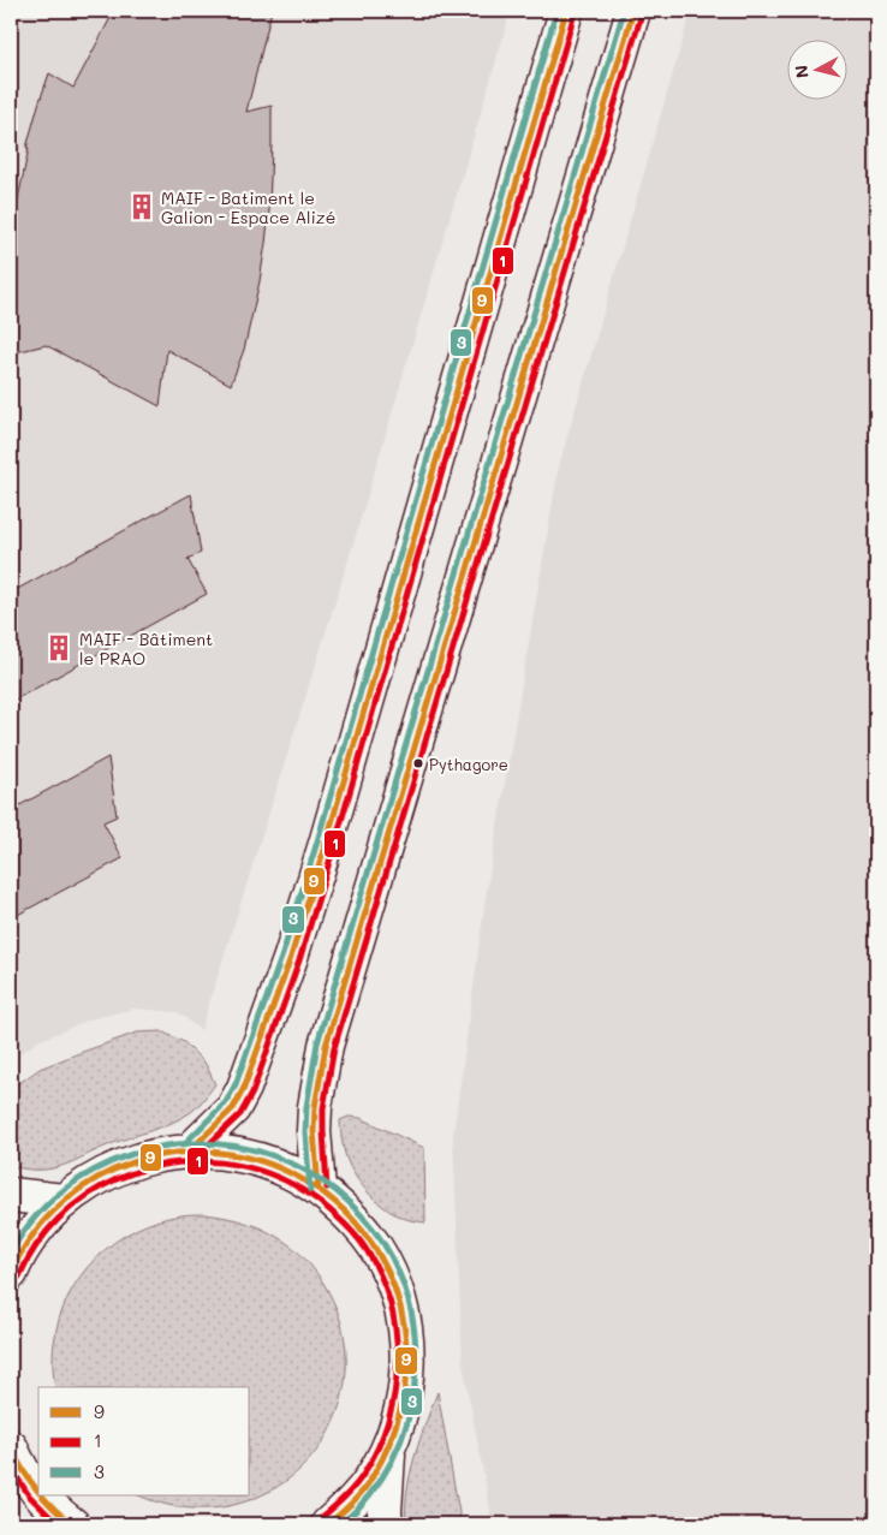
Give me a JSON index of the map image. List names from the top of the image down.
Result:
{
  "places": {
    "building": ["MAIF - Batiment le Galion - Espace Alizé", "MAIF - Bâtiment le PRAO"],
    "other": ["Pythagore"]
  },
  "lines": ["transit line 9", "transit line 3", "transit line 1"],
  "legend": ["9", "1", "3"],
  "north": "left"
}
